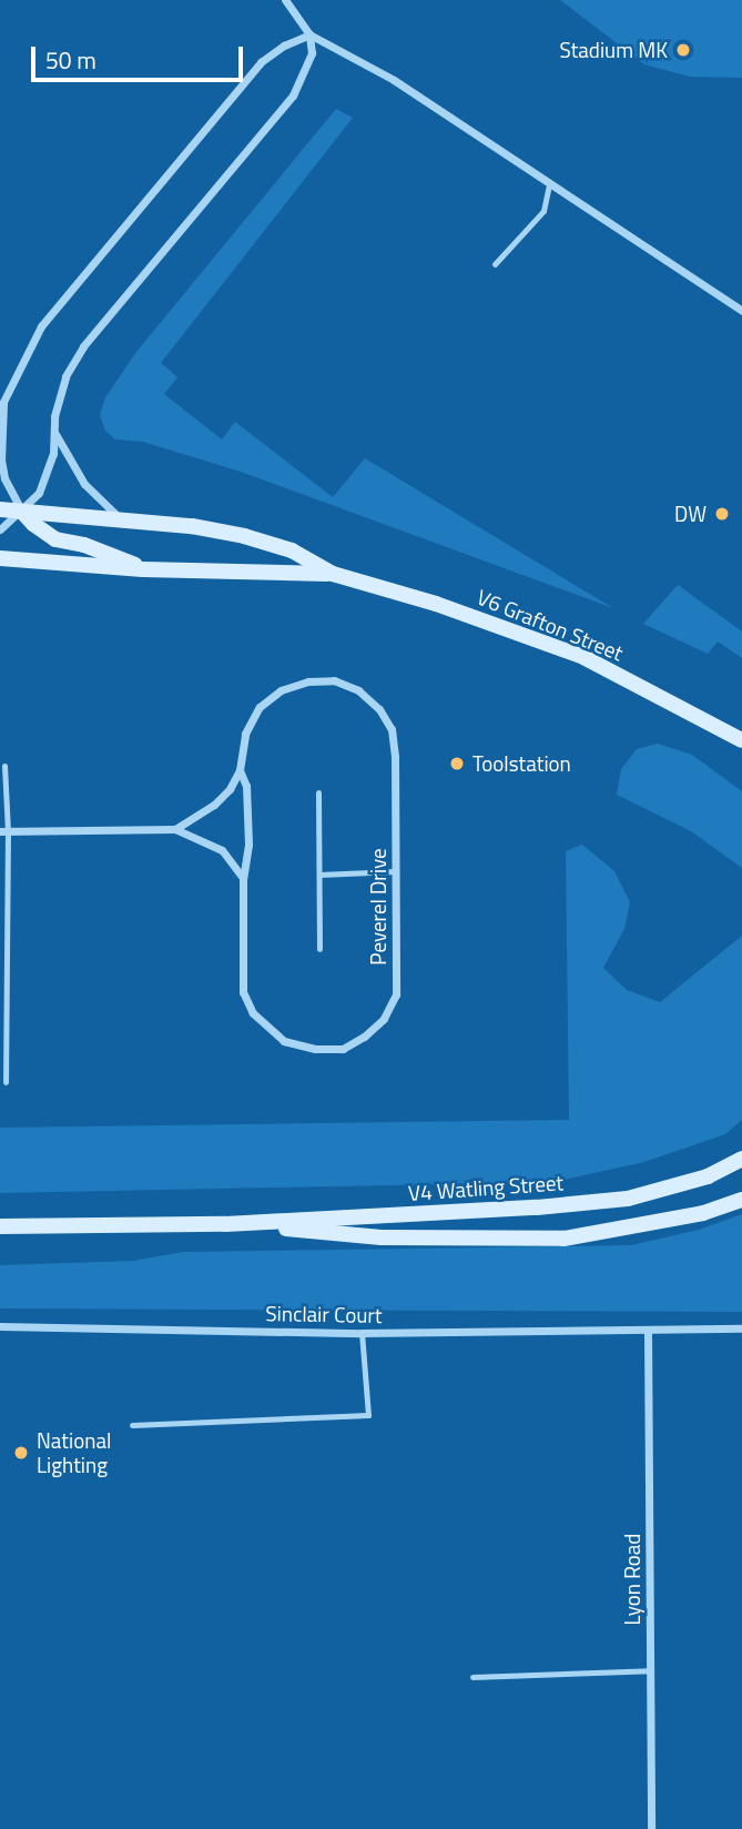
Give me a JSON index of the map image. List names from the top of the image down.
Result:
{
  "streets": {
    "street": [
      "V6 Grafton Street",
      "Peverel Drive",
      "V4 Watling Street",
      "Sinclair Court",
      "Lyon Road"
    ]
  },
  "crossings": [
    ["Sinclair Court", "Lyon Road"]
  ],
  "places": [
    "Stadium MK",
    "DW",
    "Toolstation",
    "National Lighting"
  ],
  "scale_bar": "50 m"
}
